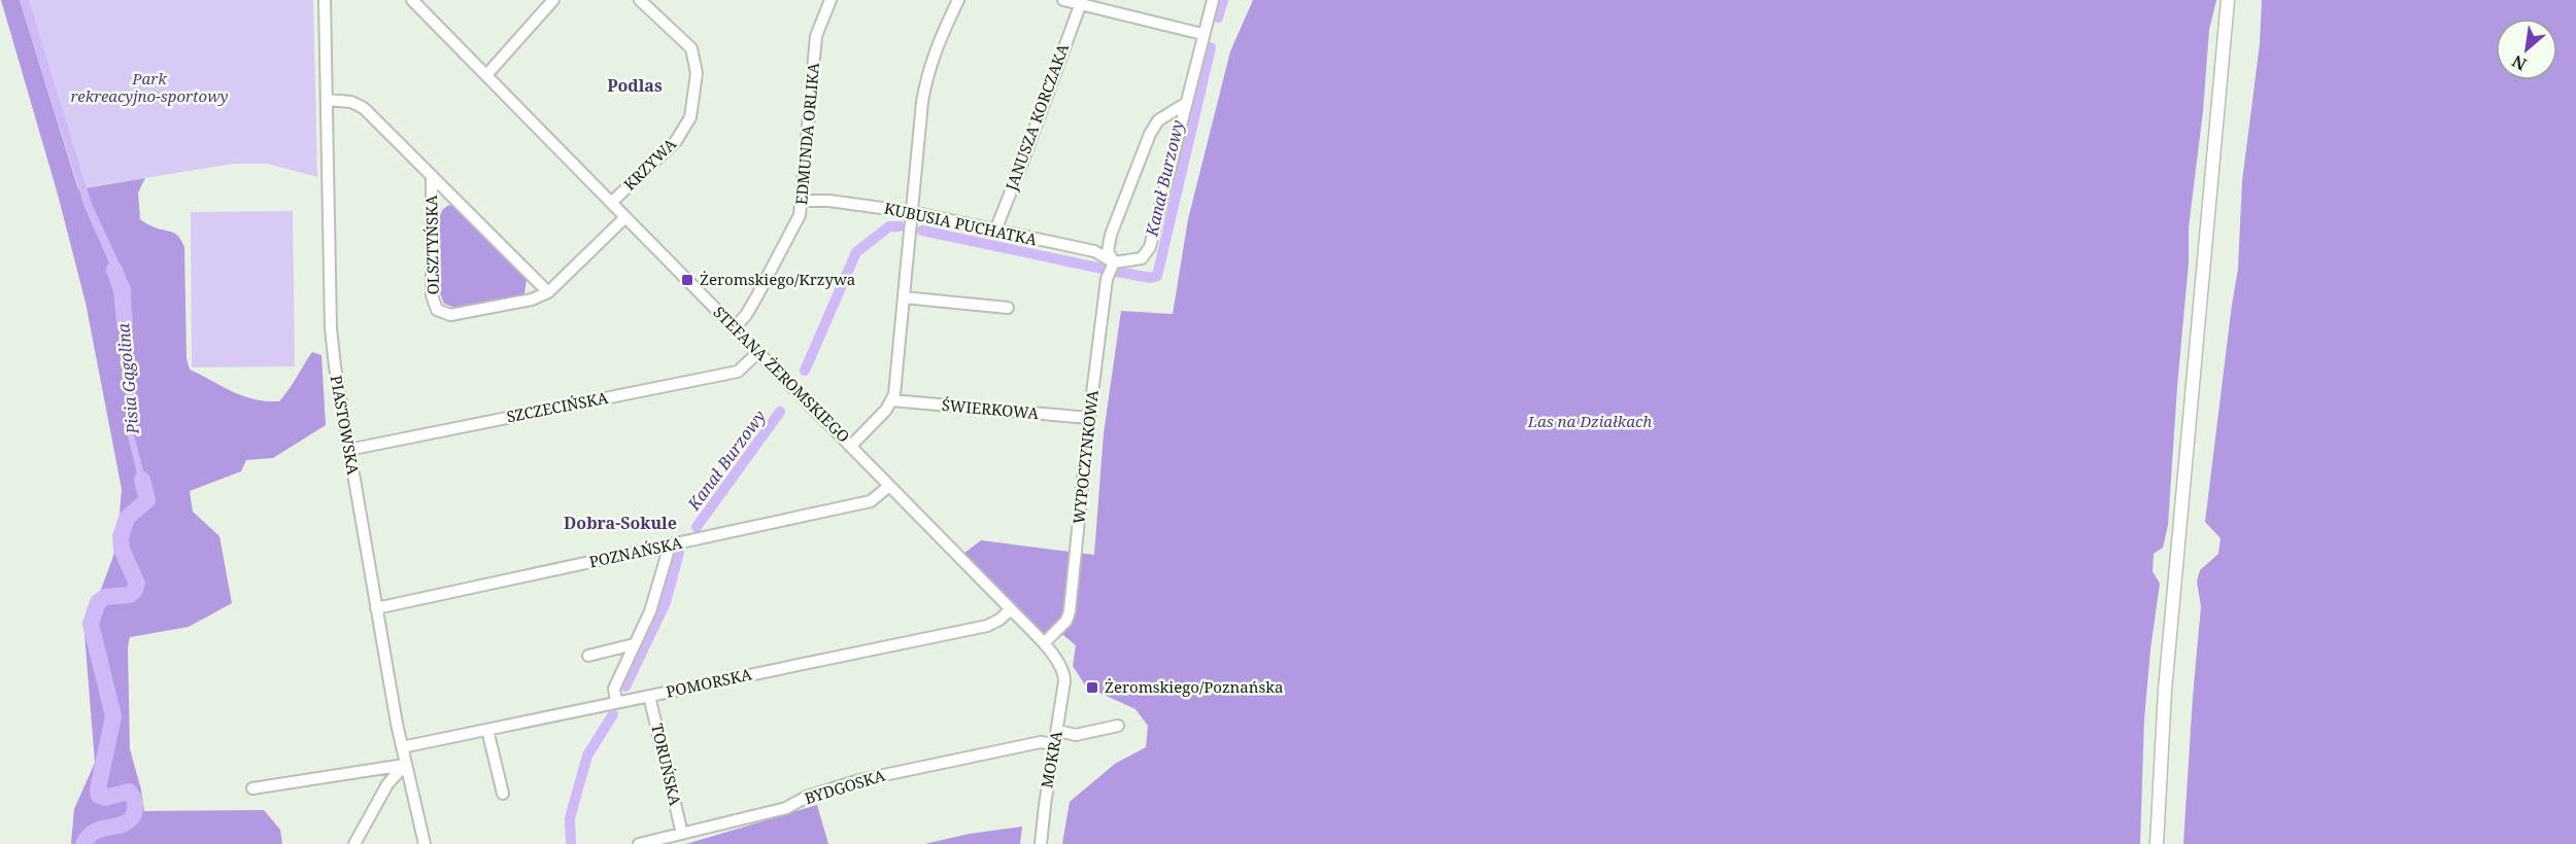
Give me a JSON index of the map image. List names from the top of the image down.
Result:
{
  "streets": {
    "street": [
      "JANUSZA KORCZAKA",
      "EDMUNDA ORLIKA",
      "KRZYWA",
      "KUBUSIA PUCHATKA",
      "OLSZTYŃSKA",
      "STEFANA ŻEROMSKIEGO",
      "SZCZECIŃSKA",
      "ŚWIERKOWA",
      "PIASTOWSKA",
      "WYPOCZYNKOWA",
      "POZNAŃSKA",
      "POMORSKA",
      "MOKRA",
      "TORUŃSKA",
      "BYDGOSKA"
    ]
  },
  "crossings": [
    ["JANUSZA KORCZAKA", "KUBUSIA PUCHATKA"],
    ["EDMUNDA ORLIKA", "KUBUSIA PUCHATKA"],
    ["EDMUNDA ORLIKA", "STEFANA ŻEROMSKIEGO"],
    ["KRZYWA", "STEFANA ŻEROMSKIEGO"],
    ["KUBUSIA PUCHATKA", "WYPOCZYNKOWA"],
    ["OLSZTYŃSKA", "STEFANA ŻEROMSKIEGO"],
    ["OLSZTYŃSKA", "PIASTOWSKA"],
    ["STEFANA ŻEROMSKIEGO", "SZCZECIŃSKA"],
    ["STEFANA ŻEROMSKIEGO", "WYPOCZYNKOWA"],
    ["STEFANA ŻEROMSKIEGO", "POZNAŃSKA"],
    ["STEFANA ŻEROMSKIEGO", "POMORSKA"],
    ["STEFANA ŻEROMSKIEGO", "MOKRA"],
    ["SZCZECIŃSKA", "PIASTOWSKA"],
    ["ŚWIERKOWA", "WYPOCZYNKOWA"],
    ["PIASTOWSKA", "POZNAŃSKA"],
    ["PIASTOWSKA", "POMORSKA"],
    ["POMORSKA", "TORUŃSKA"],
    ["MOKRA", "BYDGOSKA"],
    ["TORUŃSKA", "BYDGOSKA"]
  ],
  "districts": ["Podlas", "Dobra-Sokule"],
  "water": ["Kanał Burzowy", "Pisia Gągolina"],
  "parks": ["Park rekreacyjno-sportowy", "Las na Działkach"],
  "places": {
    "transit": ["Żeromskiego/Krzywa", "Żeromskiego/Poznańska"]
  },
  "north": "bottom left"
}
